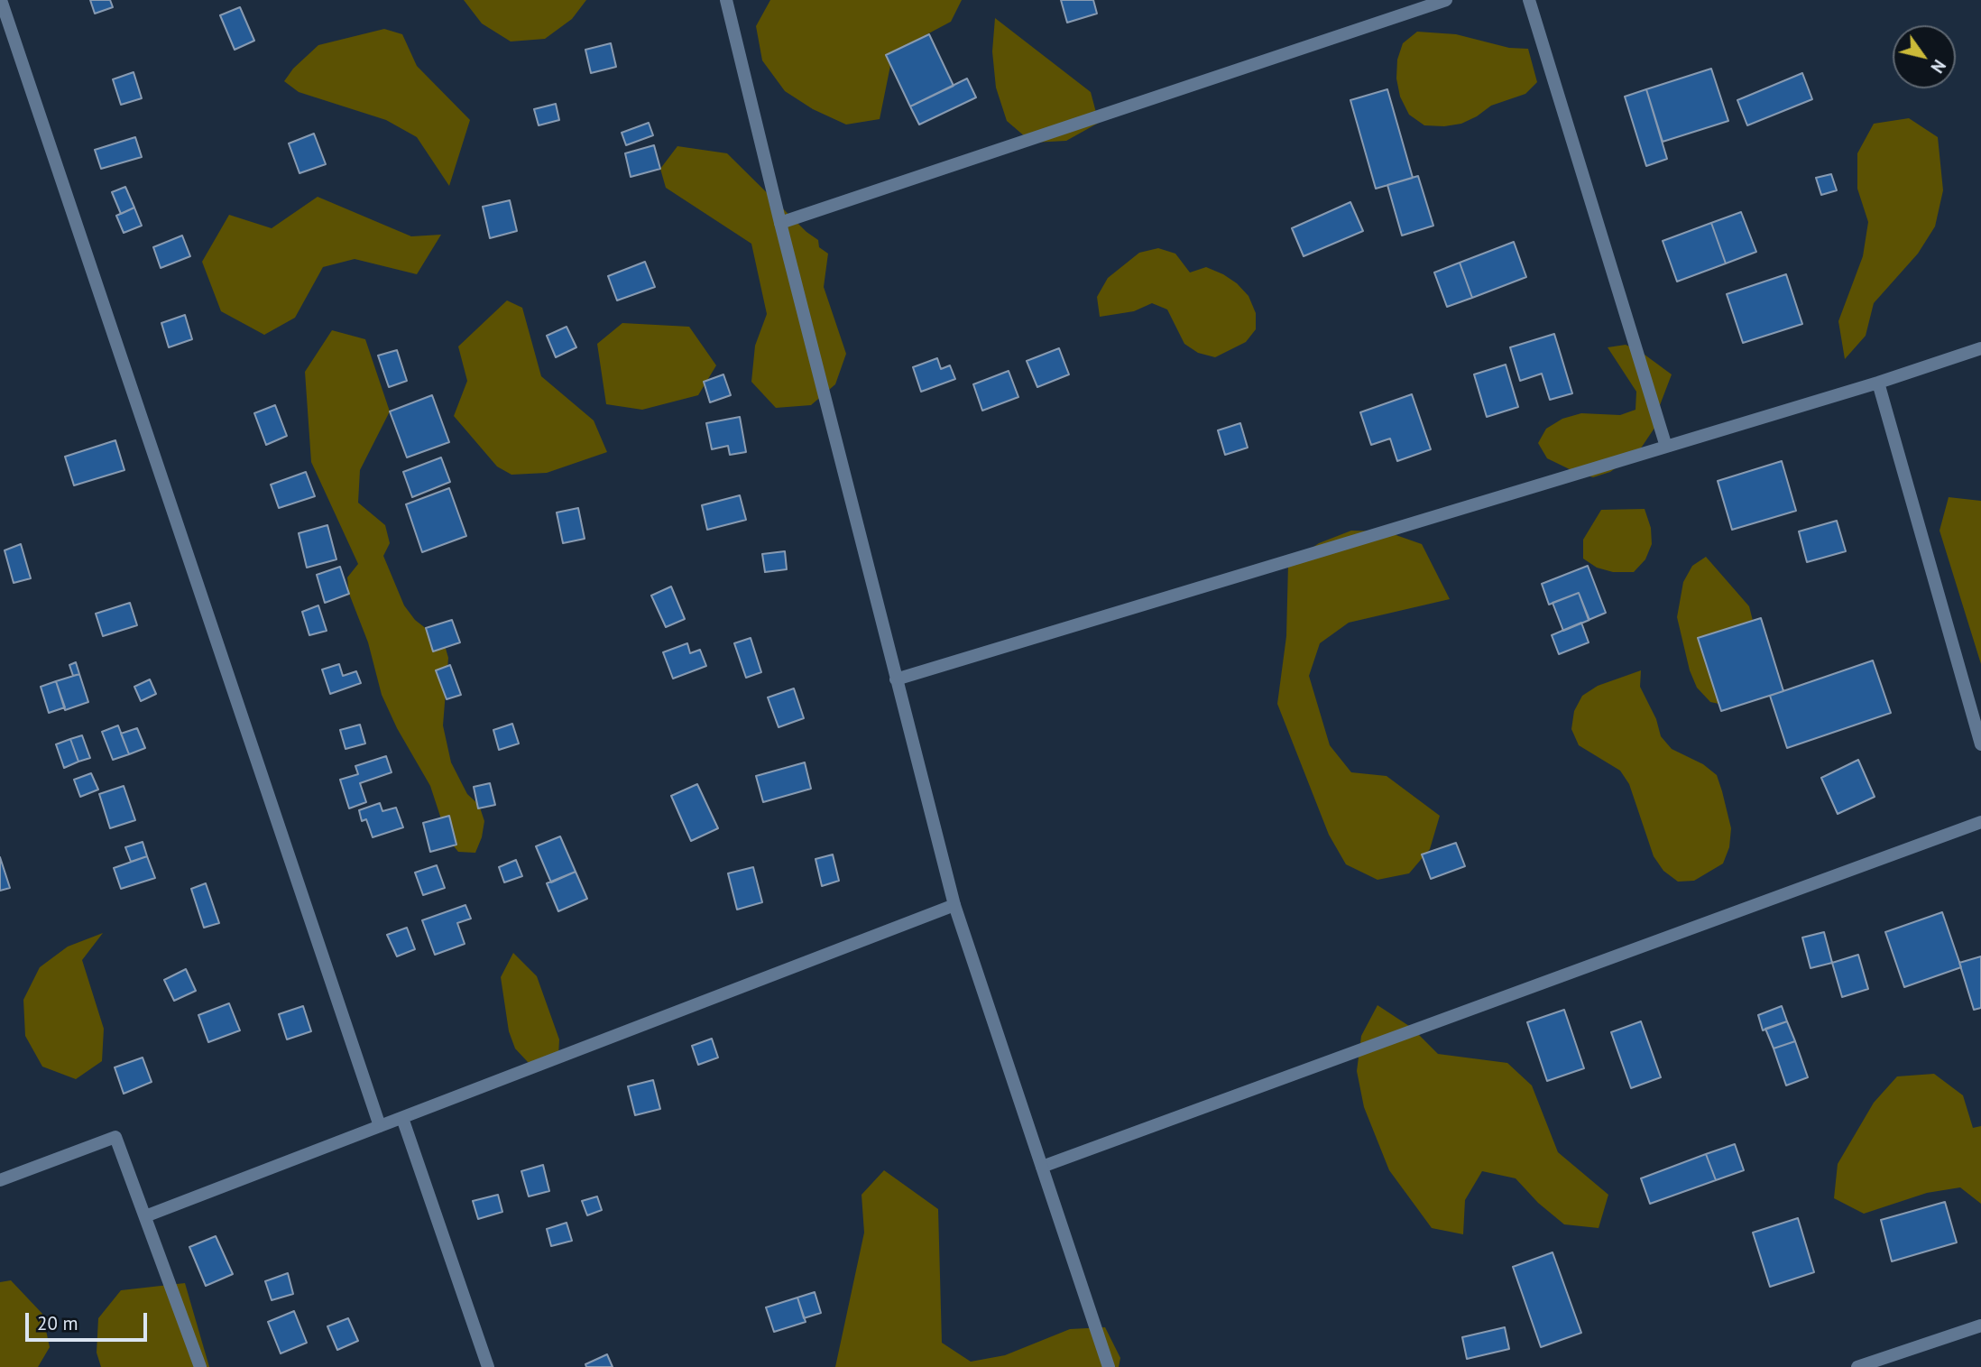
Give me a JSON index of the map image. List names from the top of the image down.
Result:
{
  "scale_bar": "20 m",
  "north": "bottom right"
}
